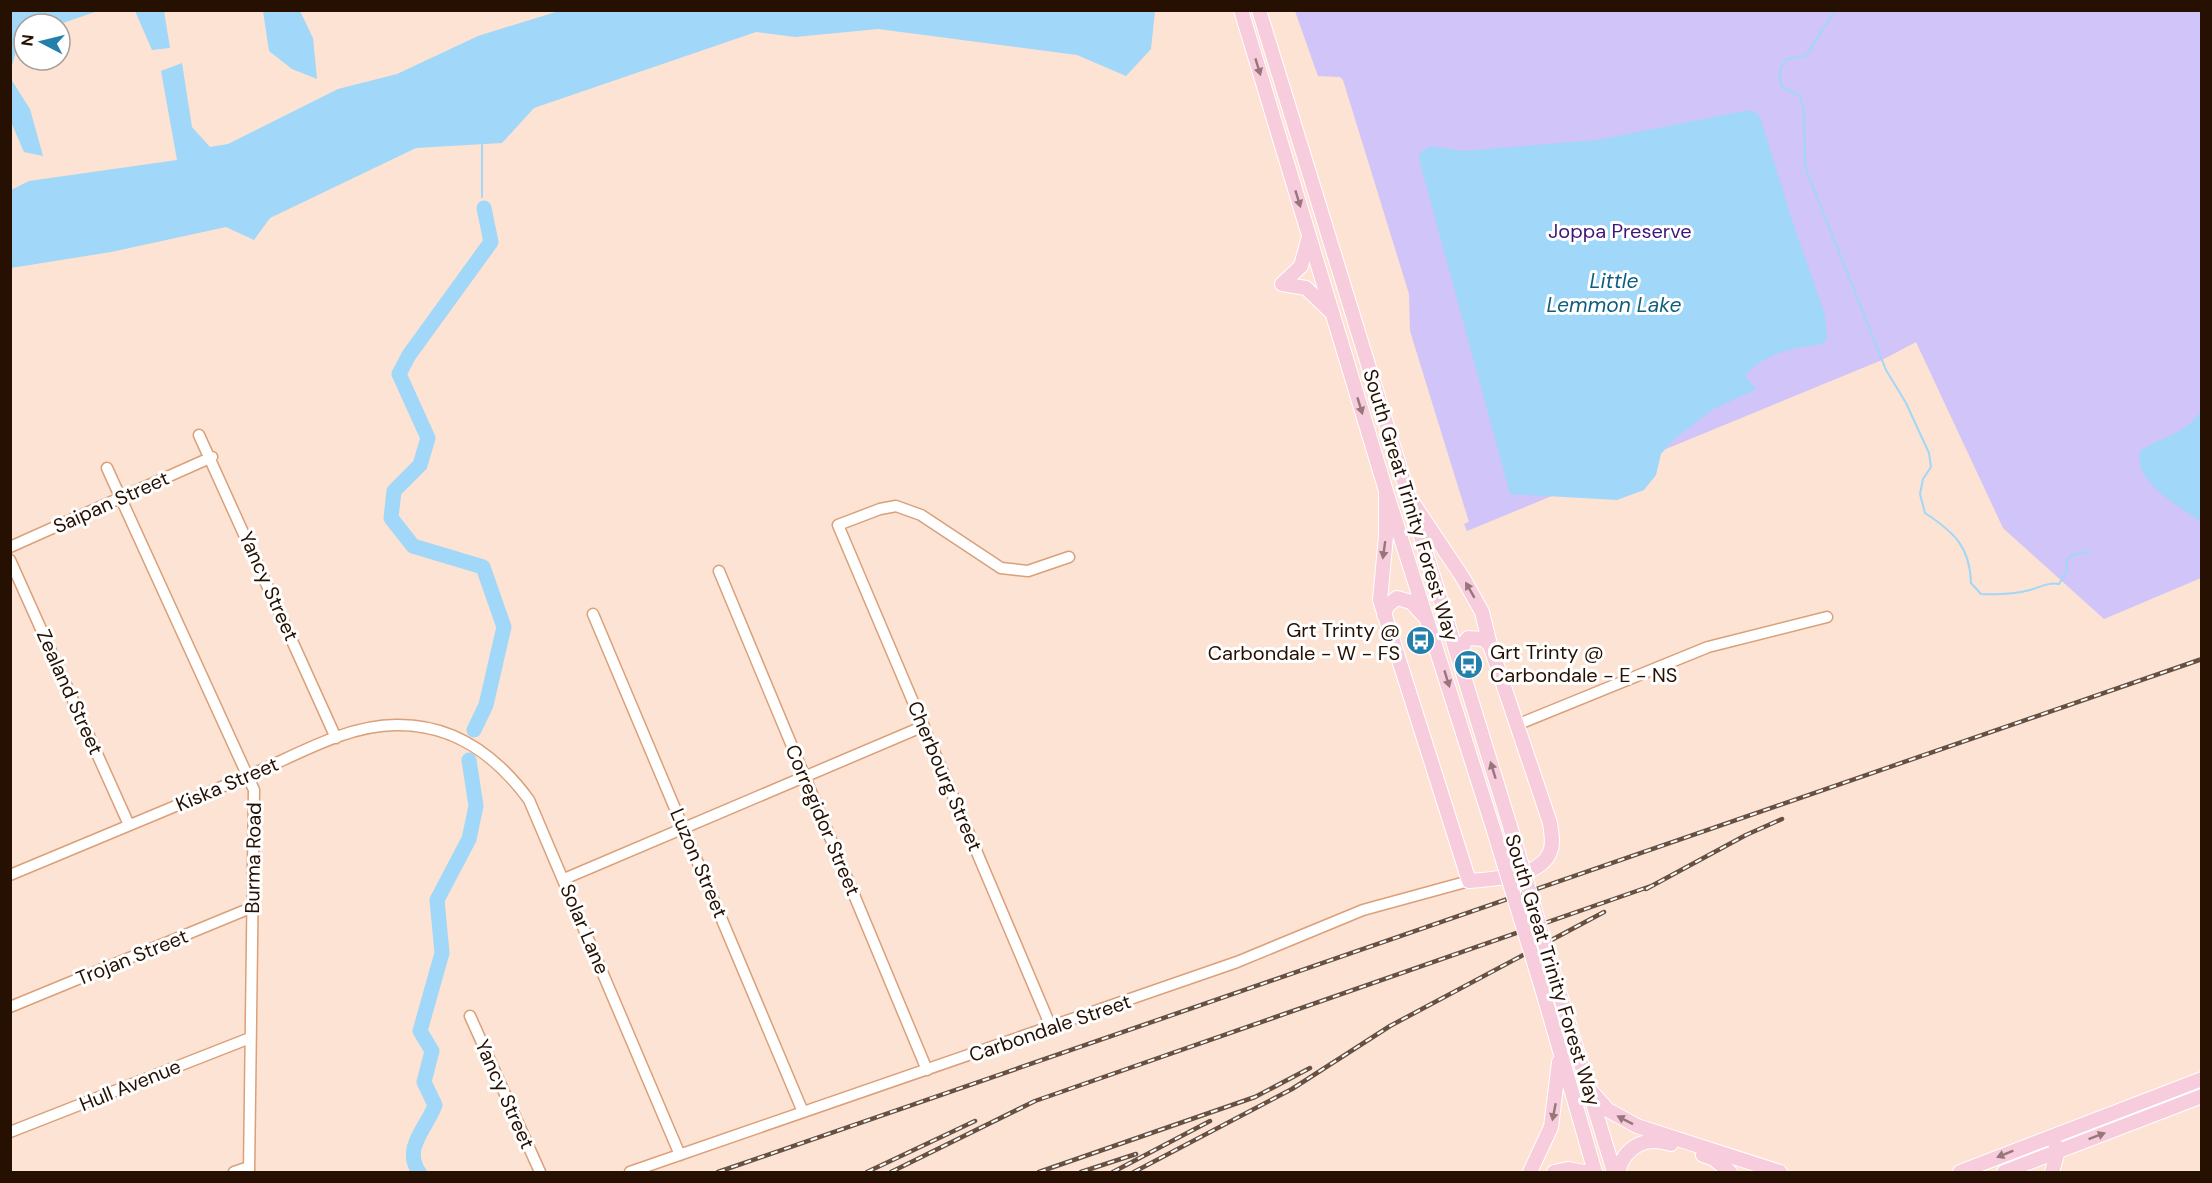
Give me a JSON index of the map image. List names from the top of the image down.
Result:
{
  "streets": {
    "main road": ["South Great Trinity Forest Way"],
    "street": [
      "Saipan Street",
      "Yancy Street",
      "Zealand Street",
      "Cherbourg Street",
      "Kiska Street",
      "Corregidor Street",
      "Burma Road",
      "Luzon Street",
      "Solar Lane",
      "Trojan Street",
      "Carbondale Street",
      "Hull Avenue"
    ]
  },
  "crossings": [
    ["Saipan Street", "Yancy Street"],
    ["Saipan Street", "Burma Road"],
    ["Yancy Street", "Kiska Street"],
    ["Zealand Street", "Kiska Street"],
    ["Cherbourg Street", "Carbondale Street"],
    ["Kiska Street", "Burma Road"],
    ["Kiska Street", "Solar Lane"],
    ["Corregidor Street", "Carbondale Street"],
    ["Burma Road", "Trojan Street"],
    ["Burma Road", "Hull Avenue"],
    ["Luzon Street", "Carbondale Street"],
    ["Solar Lane", "Carbondale Street"]
  ],
  "water": ["Little Lemmon Lake"],
  "parks": ["Joppa Preserve"],
  "places": {
    "bus stop": ["Grt Trinty @ Carbondale - W - FS", "Grt Trinty @ Carbondale - E - NS"]
  },
  "north": "left"
}
